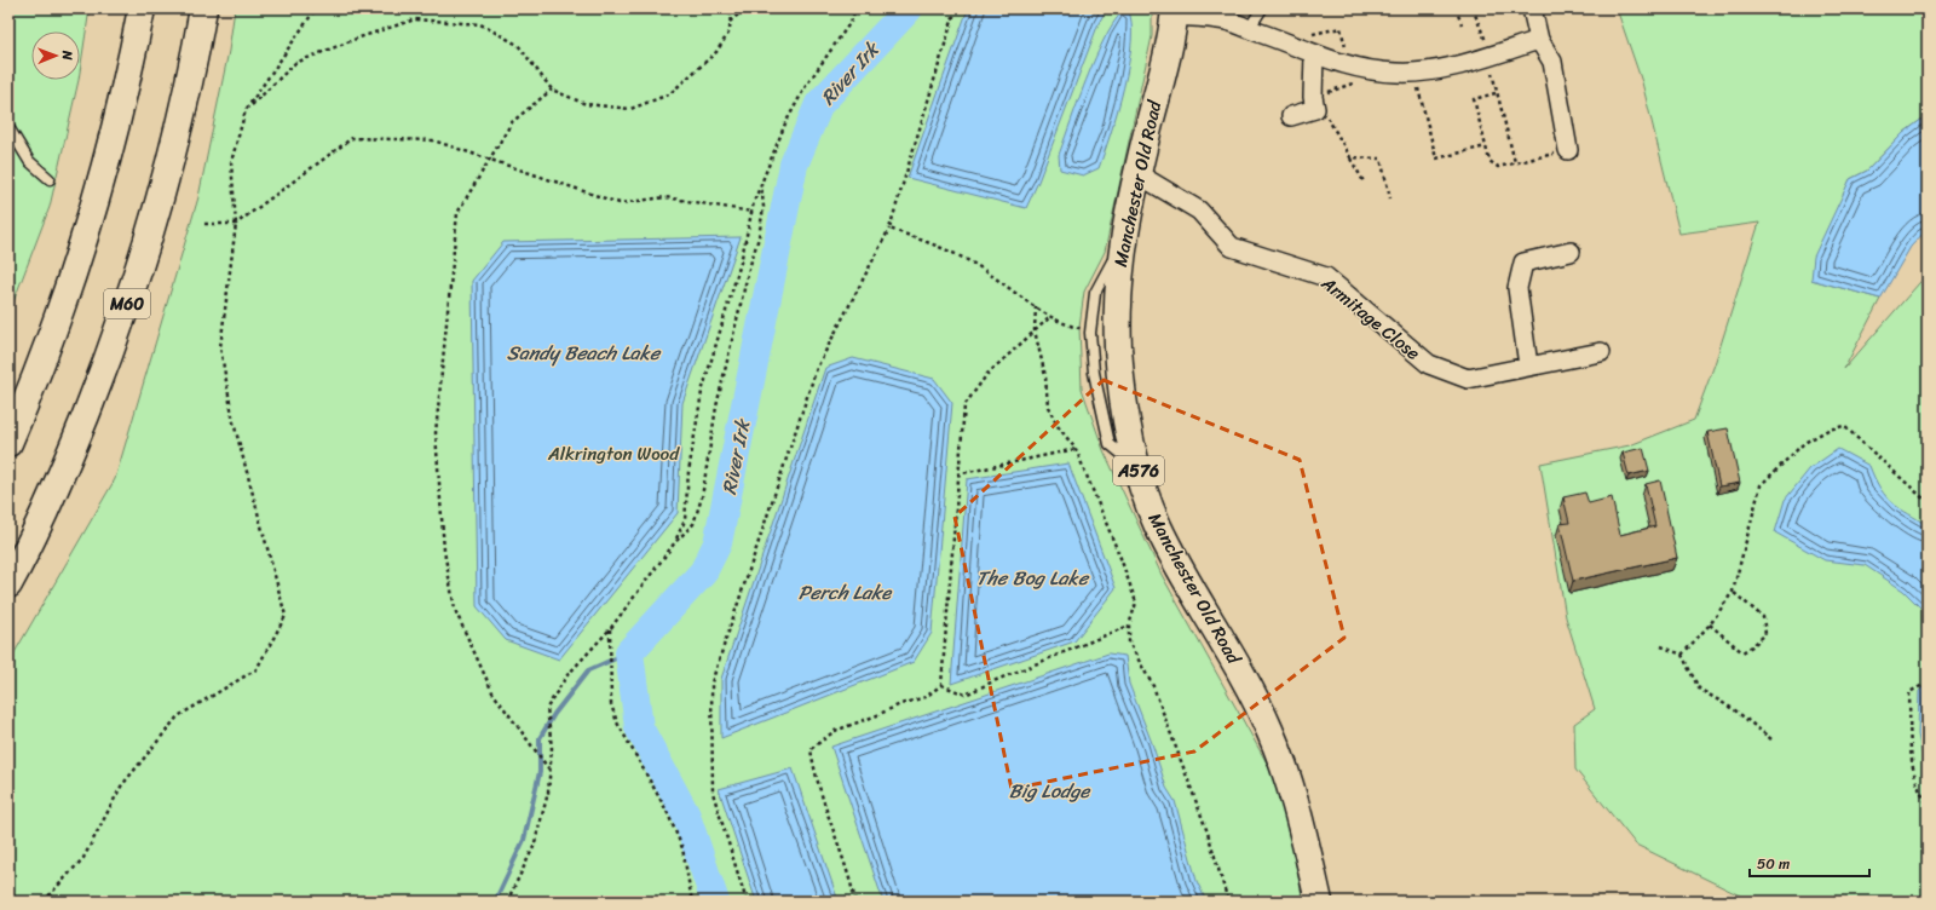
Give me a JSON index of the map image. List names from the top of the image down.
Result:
{
  "streets": {
    "main road": ["Manchester Old Road", "M60", "A576"],
    "street": ["Armitage Close"]
  },
  "crossings": [
    ["Manchester Old Road", "Armitage Close"]
  ],
  "water": [
    "River Irk",
    "Sandy Beach Lake",
    "The Bog Lake",
    "Perch Lake",
    "Big Lodge"
  ],
  "parks": ["Alkrington Wood"],
  "scale_bar": "50 m",
  "north": "right"
}
